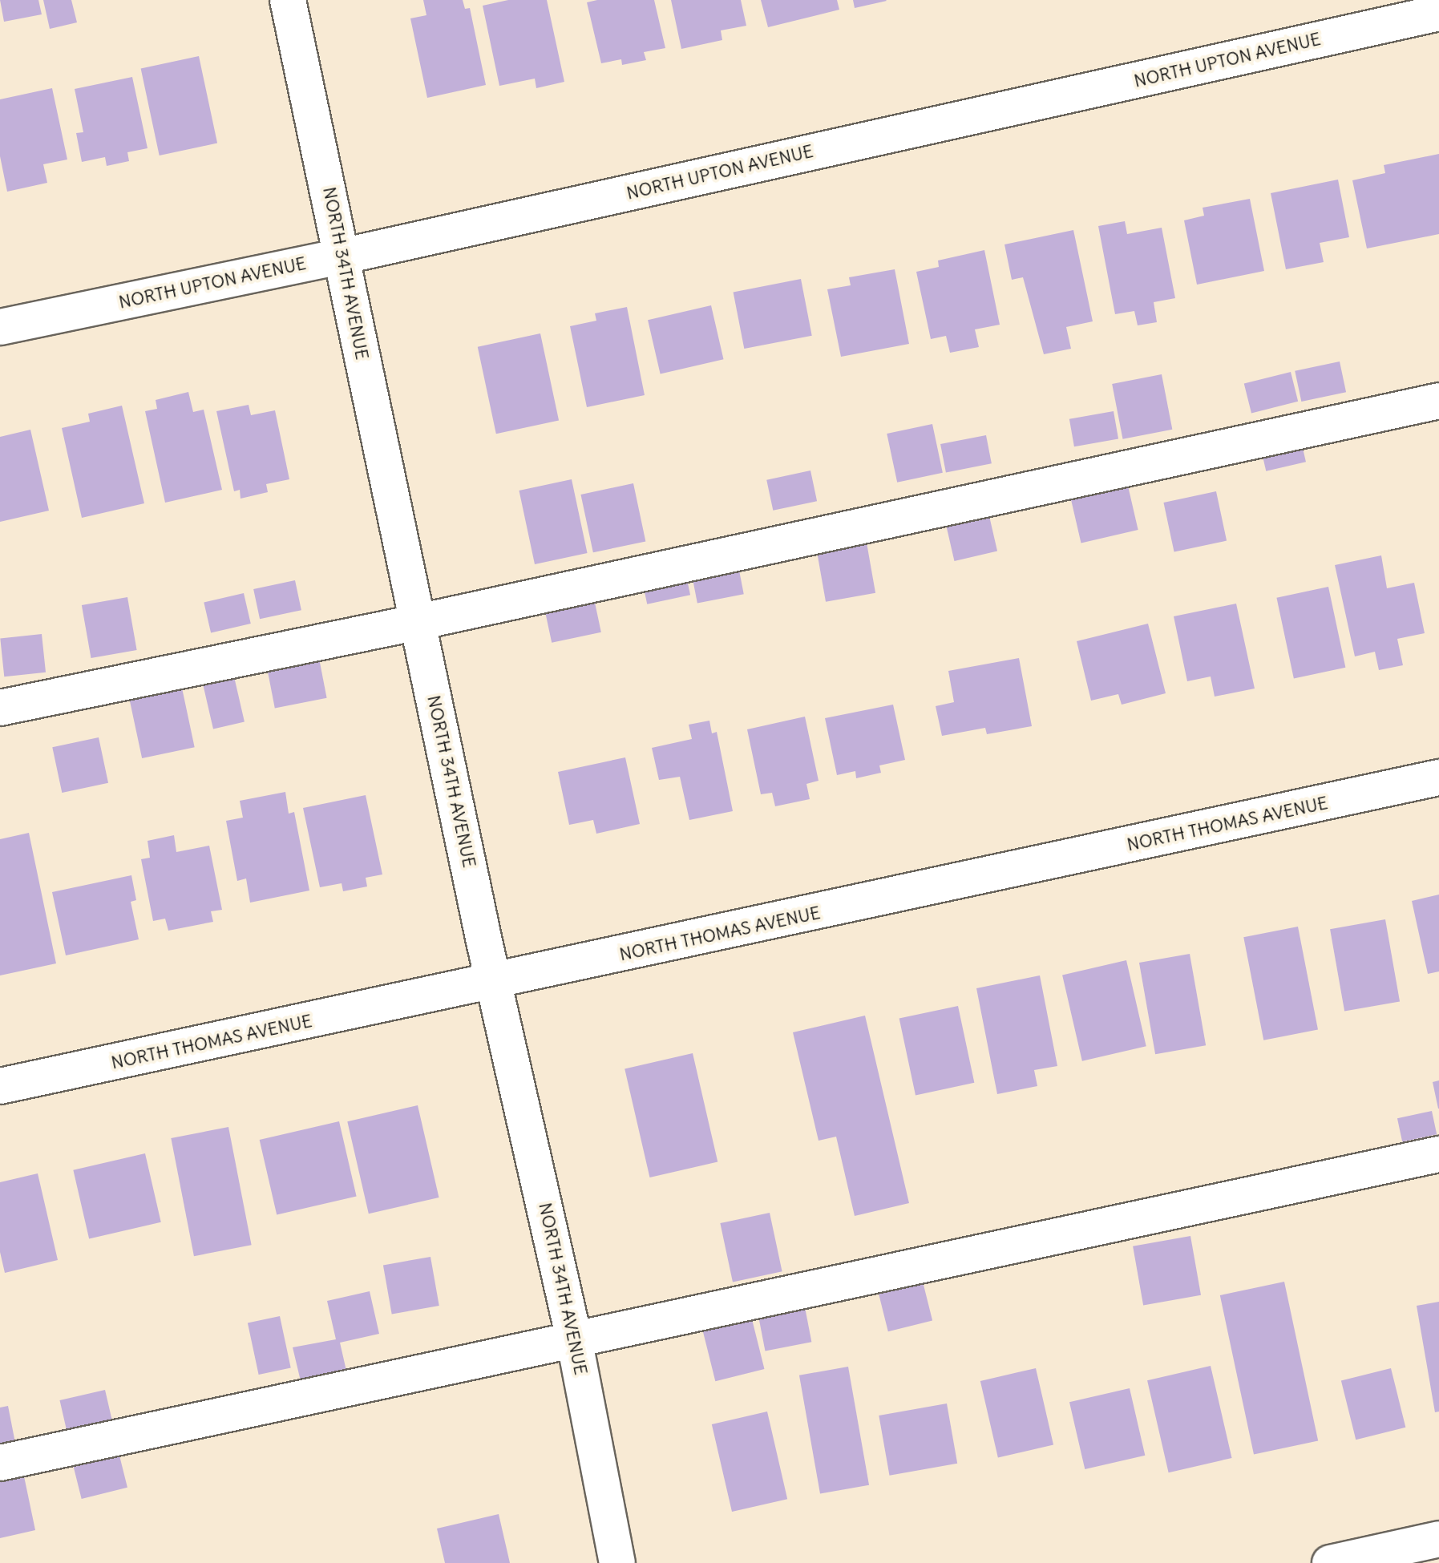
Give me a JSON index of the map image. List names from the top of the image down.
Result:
{
  "streets": {
    "street": ["NORTH UPTON AVENUE", "NORTH 34TH AVENUE", "NORTH THOMAS AVENUE"]
  },
  "crossings": [
    ["NORTH UPTON AVENUE", "NORTH 34TH AVENUE"],
    ["NORTH 34TH AVENUE", "NORTH THOMAS AVENUE"]
  ]
}
